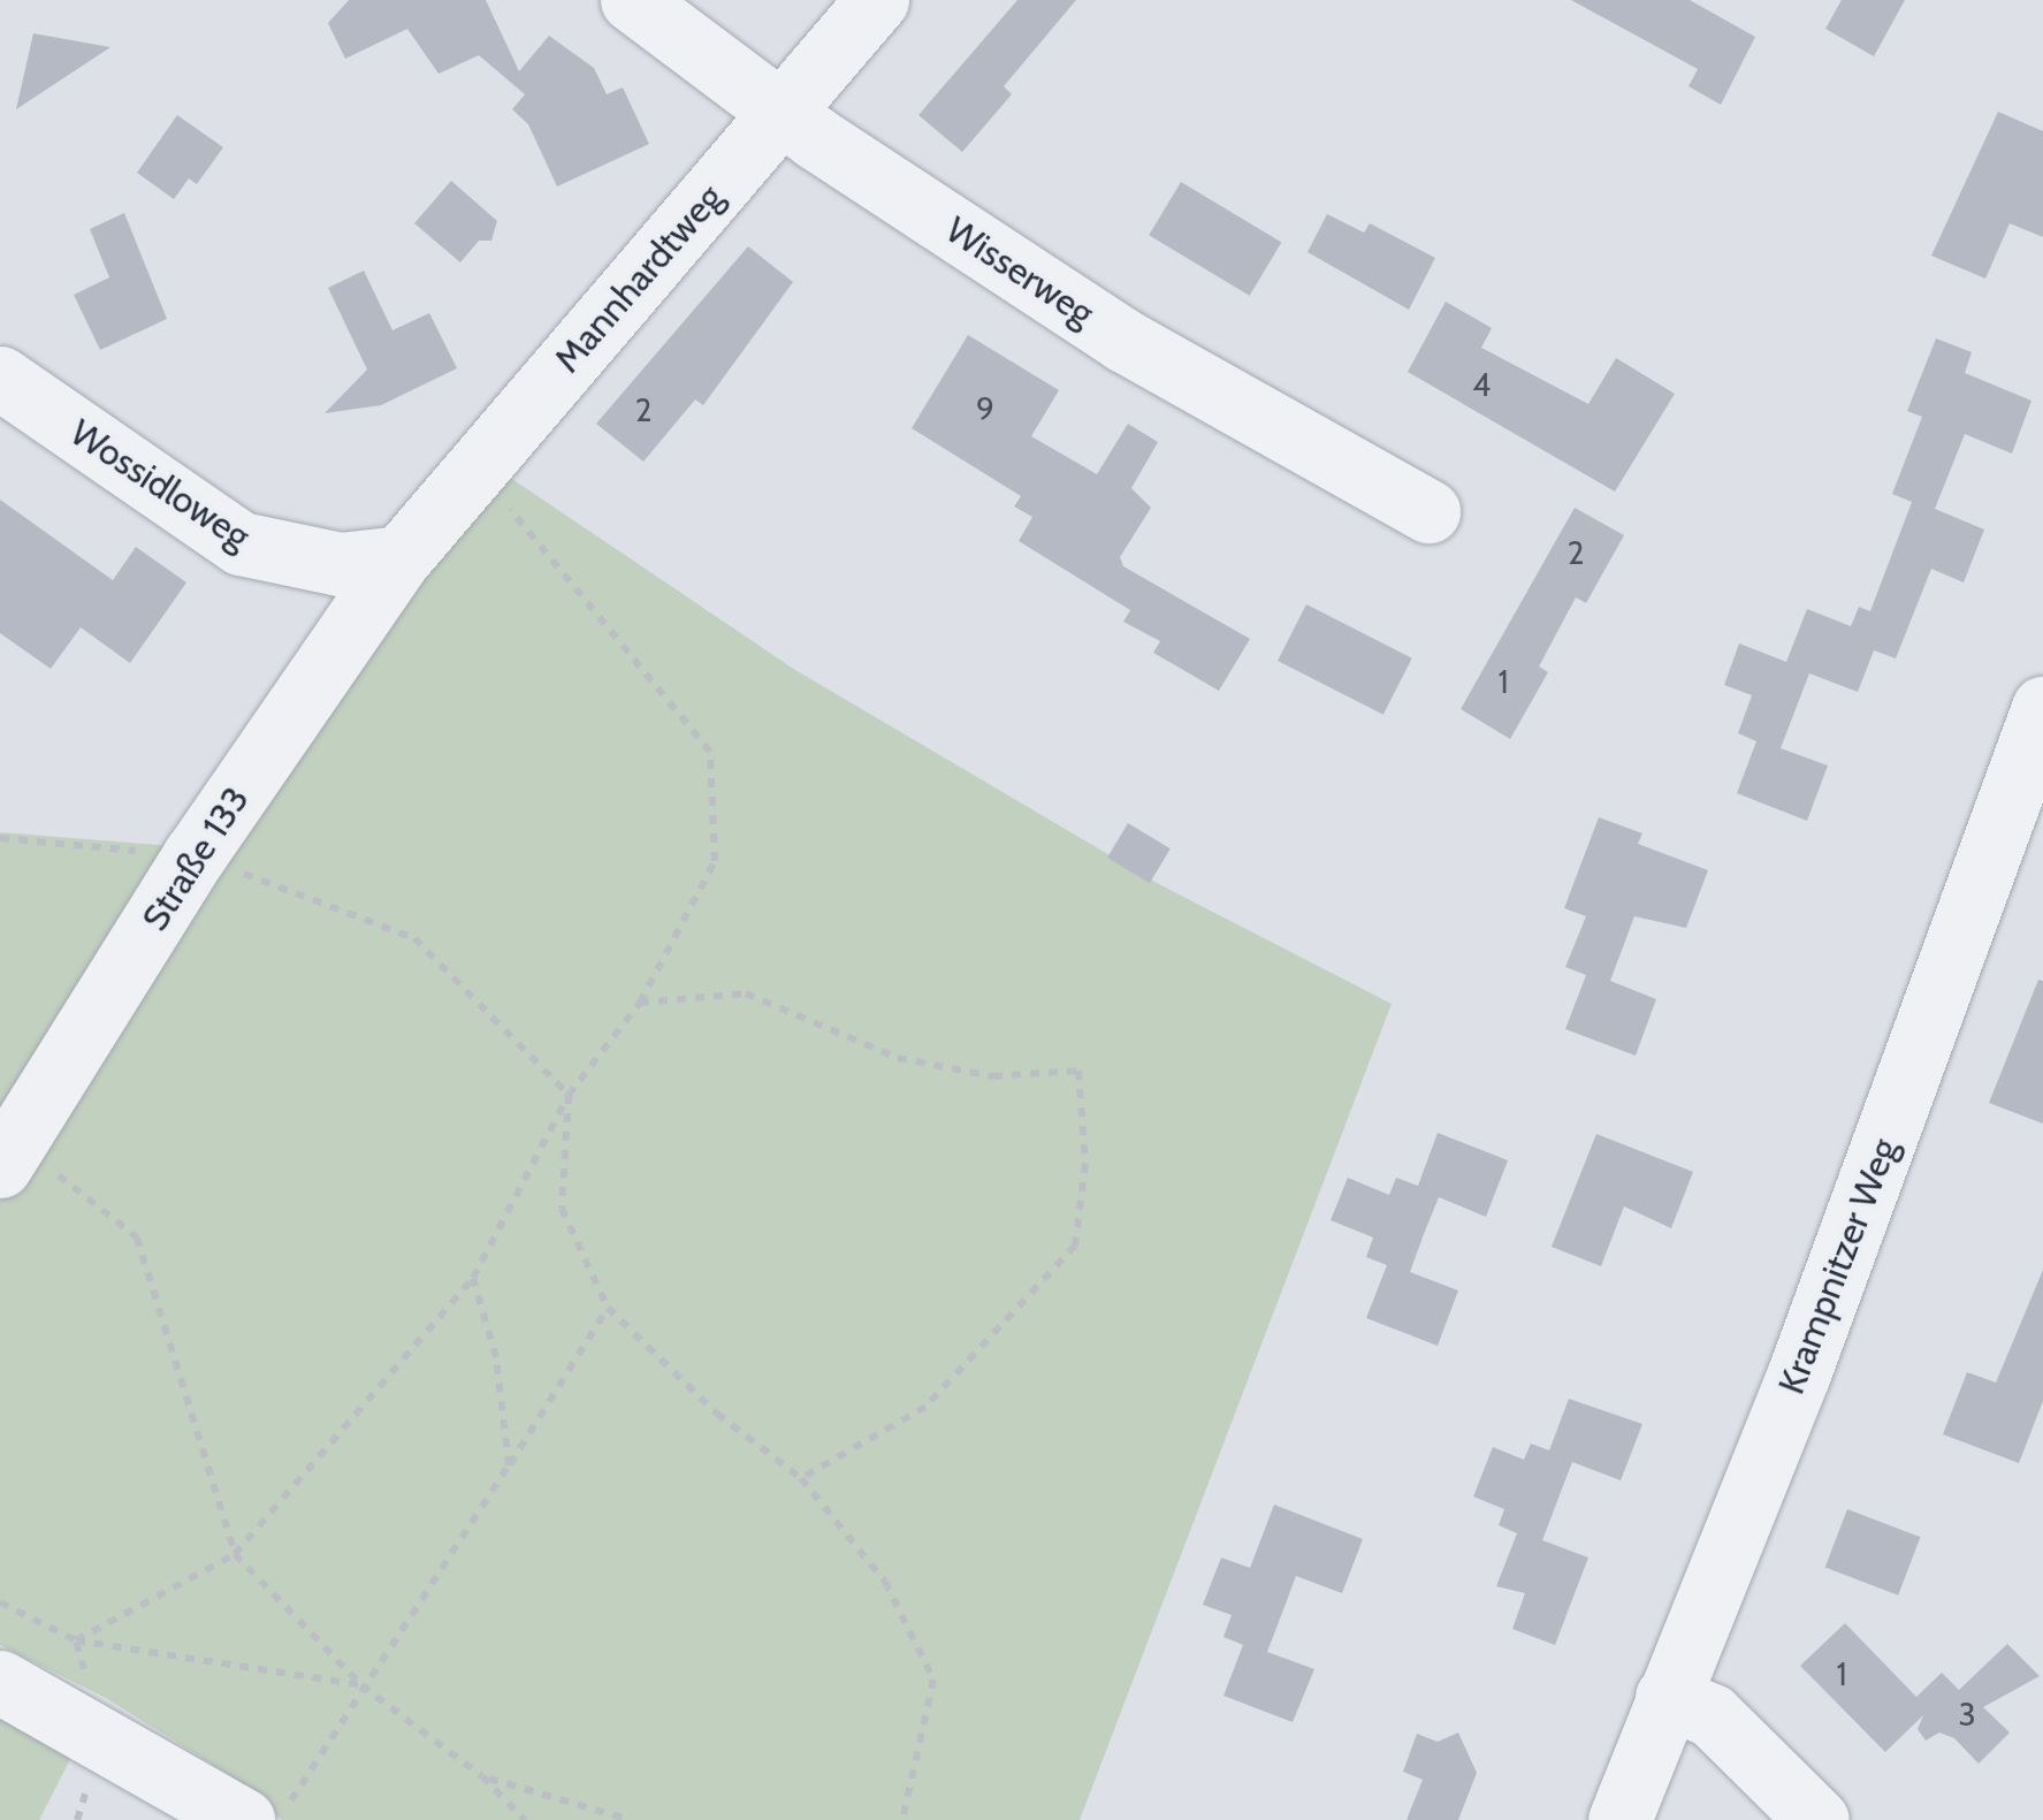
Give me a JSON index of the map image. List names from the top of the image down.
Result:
{
  "streets": {
    "street": [
      "Wisserweg",
      "Mannhardtweg",
      "Wossidloweg",
      "Straße 133",
      "Krampnitzer Weg"
    ]
  },
  "crossings": [
    ["Wisserweg", "Mannhardtweg"],
    ["Mannhardtweg", "Wossidloweg"],
    ["Mannhardtweg", "Straße 133"],
    ["Wossidloweg", "Straße 133"]
  ],
  "house_numbers": [
    "4",
    "9",
    "2",
    "2",
    "1",
    "1",
    "3"
  ]
}
